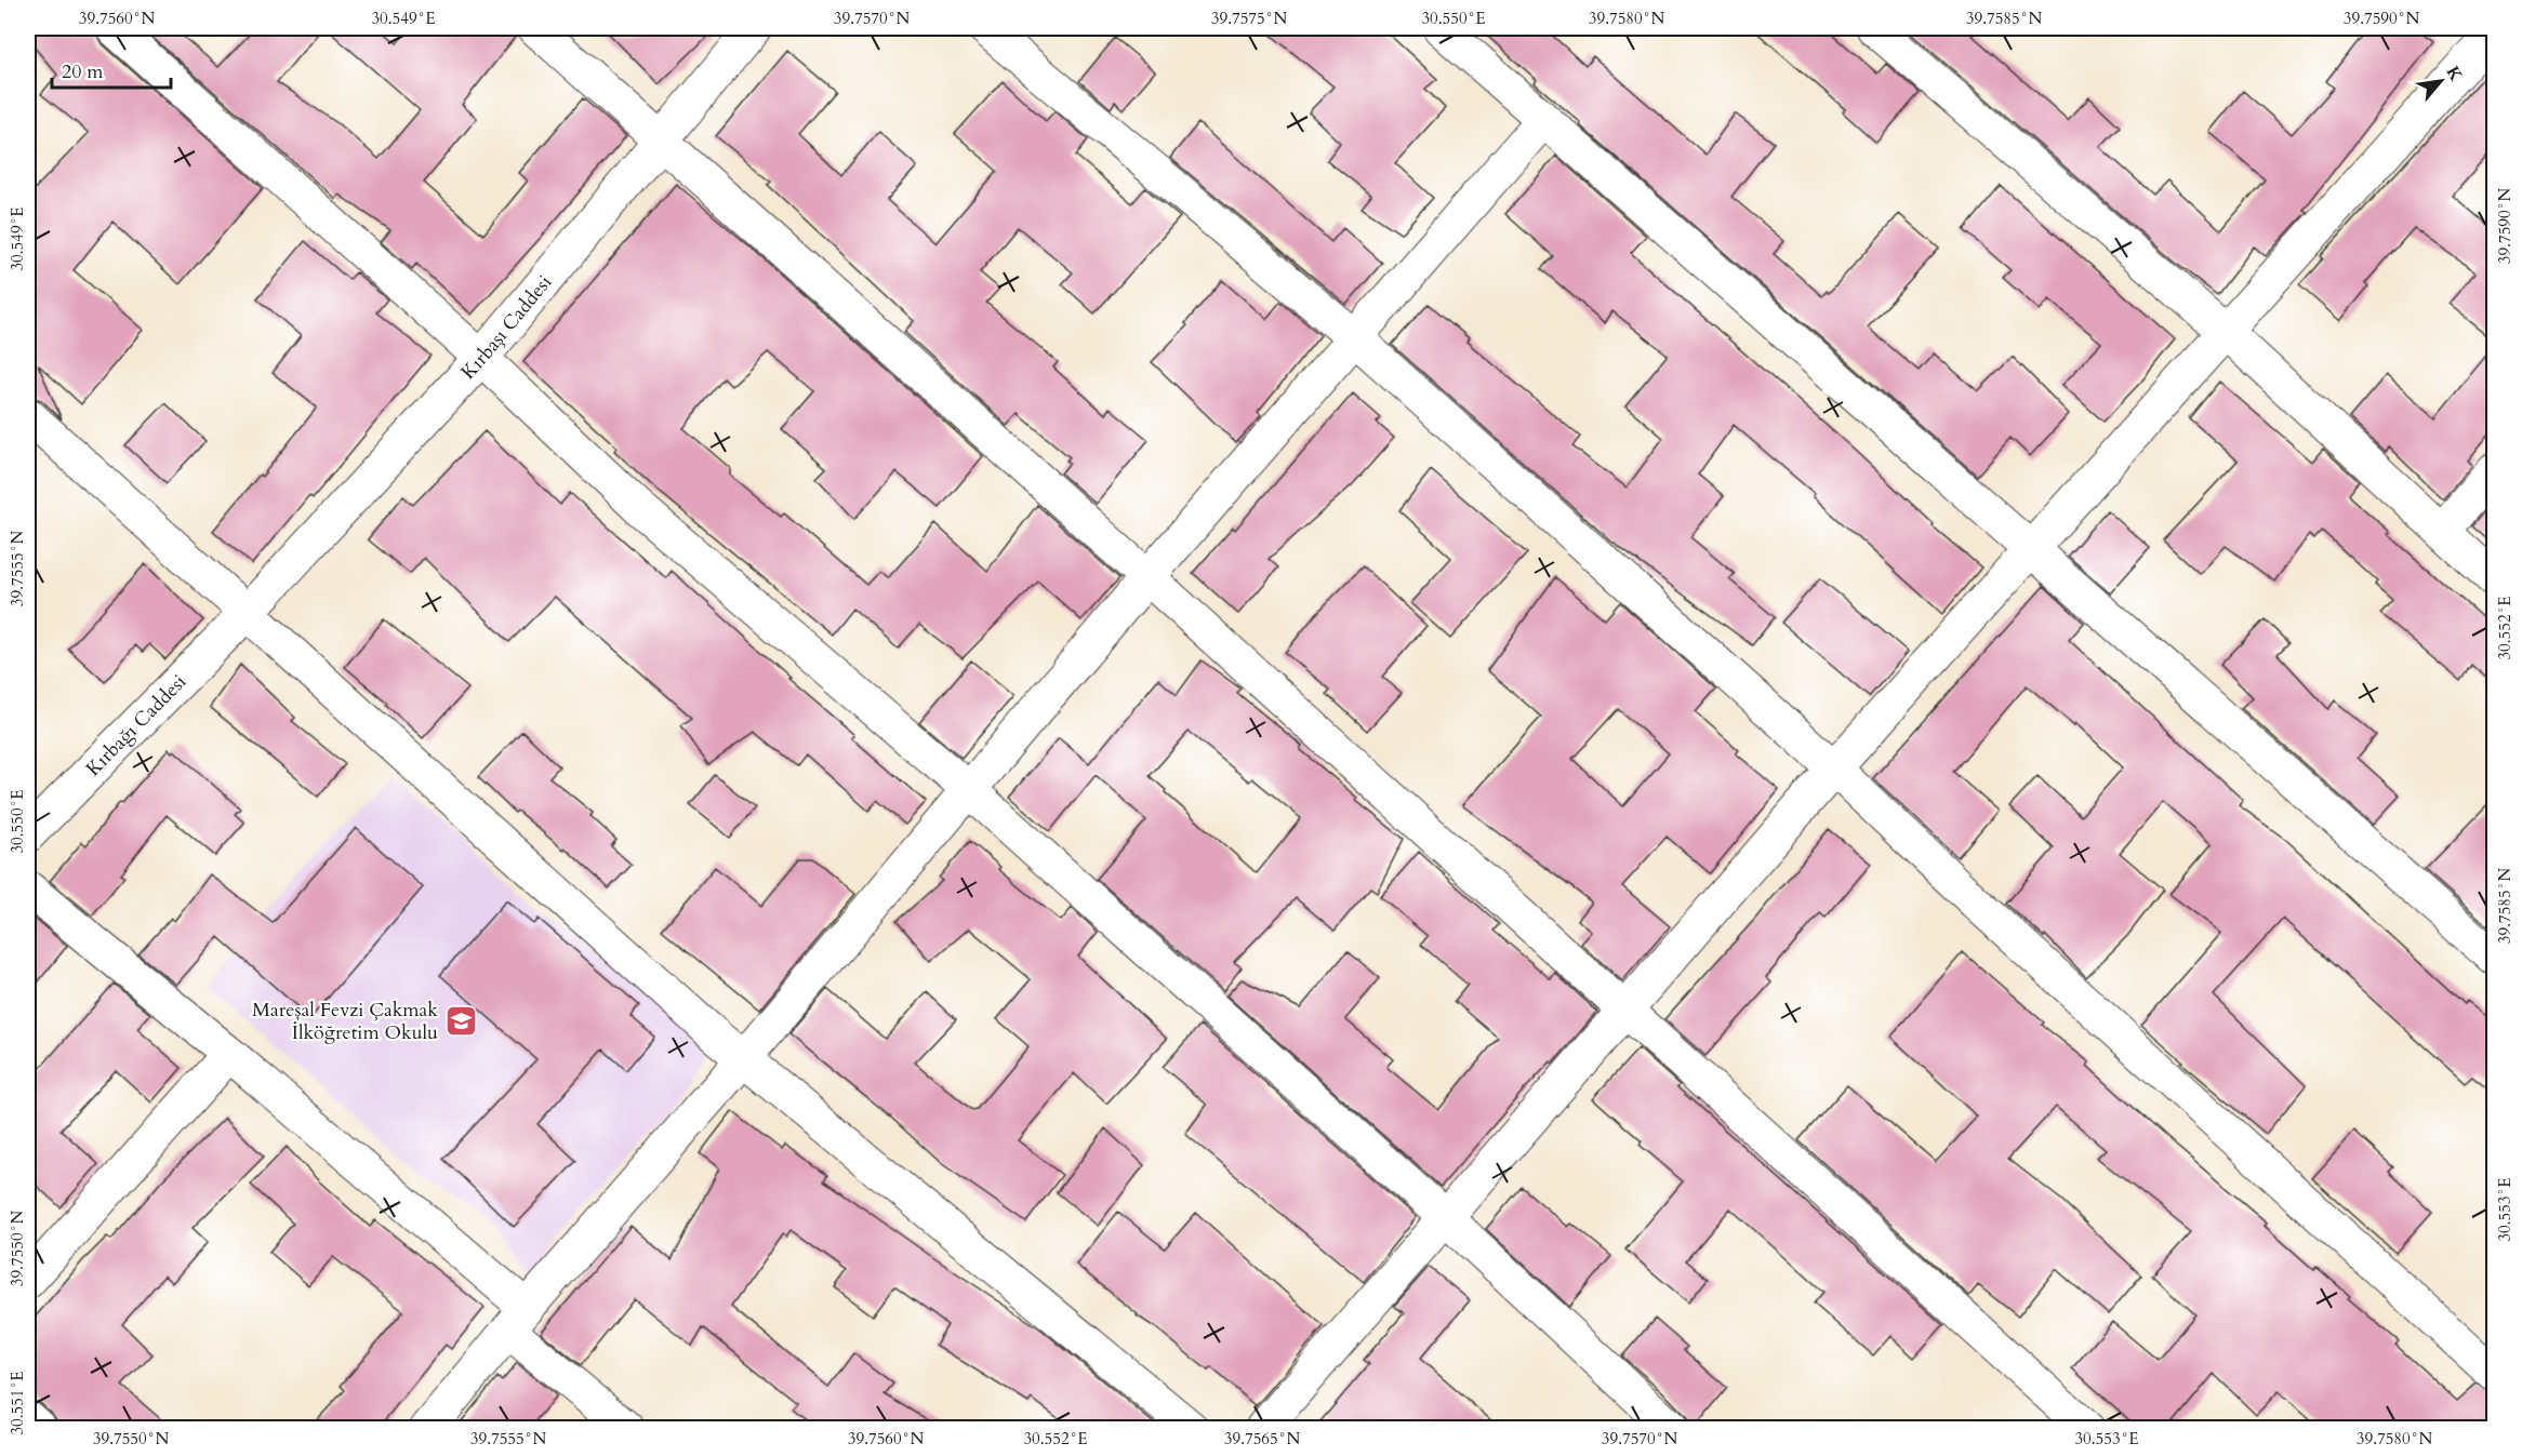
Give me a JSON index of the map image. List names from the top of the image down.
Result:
{
  "streets": {
    "street": ["Kırbaşı Caddesi", "Kırbağı Caddesi"]
  },
  "crossings": [
    ["Kırbaşı Caddesi", "Kırbağı Caddesi"]
  ],
  "places": {
    "school or university": ["Mareşal Fevzi Çakmak İlköğretim Okulu"]
  },
  "scale_bar": "20 m",
  "north": "top right",
  "coordinates": [
    "39.7560°N",
    "30.549°E",
    "39.7570°N",
    "39.7575°N",
    "30.550°E",
    "39.7580°N",
    "39.7585°N",
    "39.7590°N",
    "39.7555°N",
    "30.552°E",
    "30.553°E",
    "39.7550°N",
    "30.551°E",
    "39.7565°N"
  ]
}
